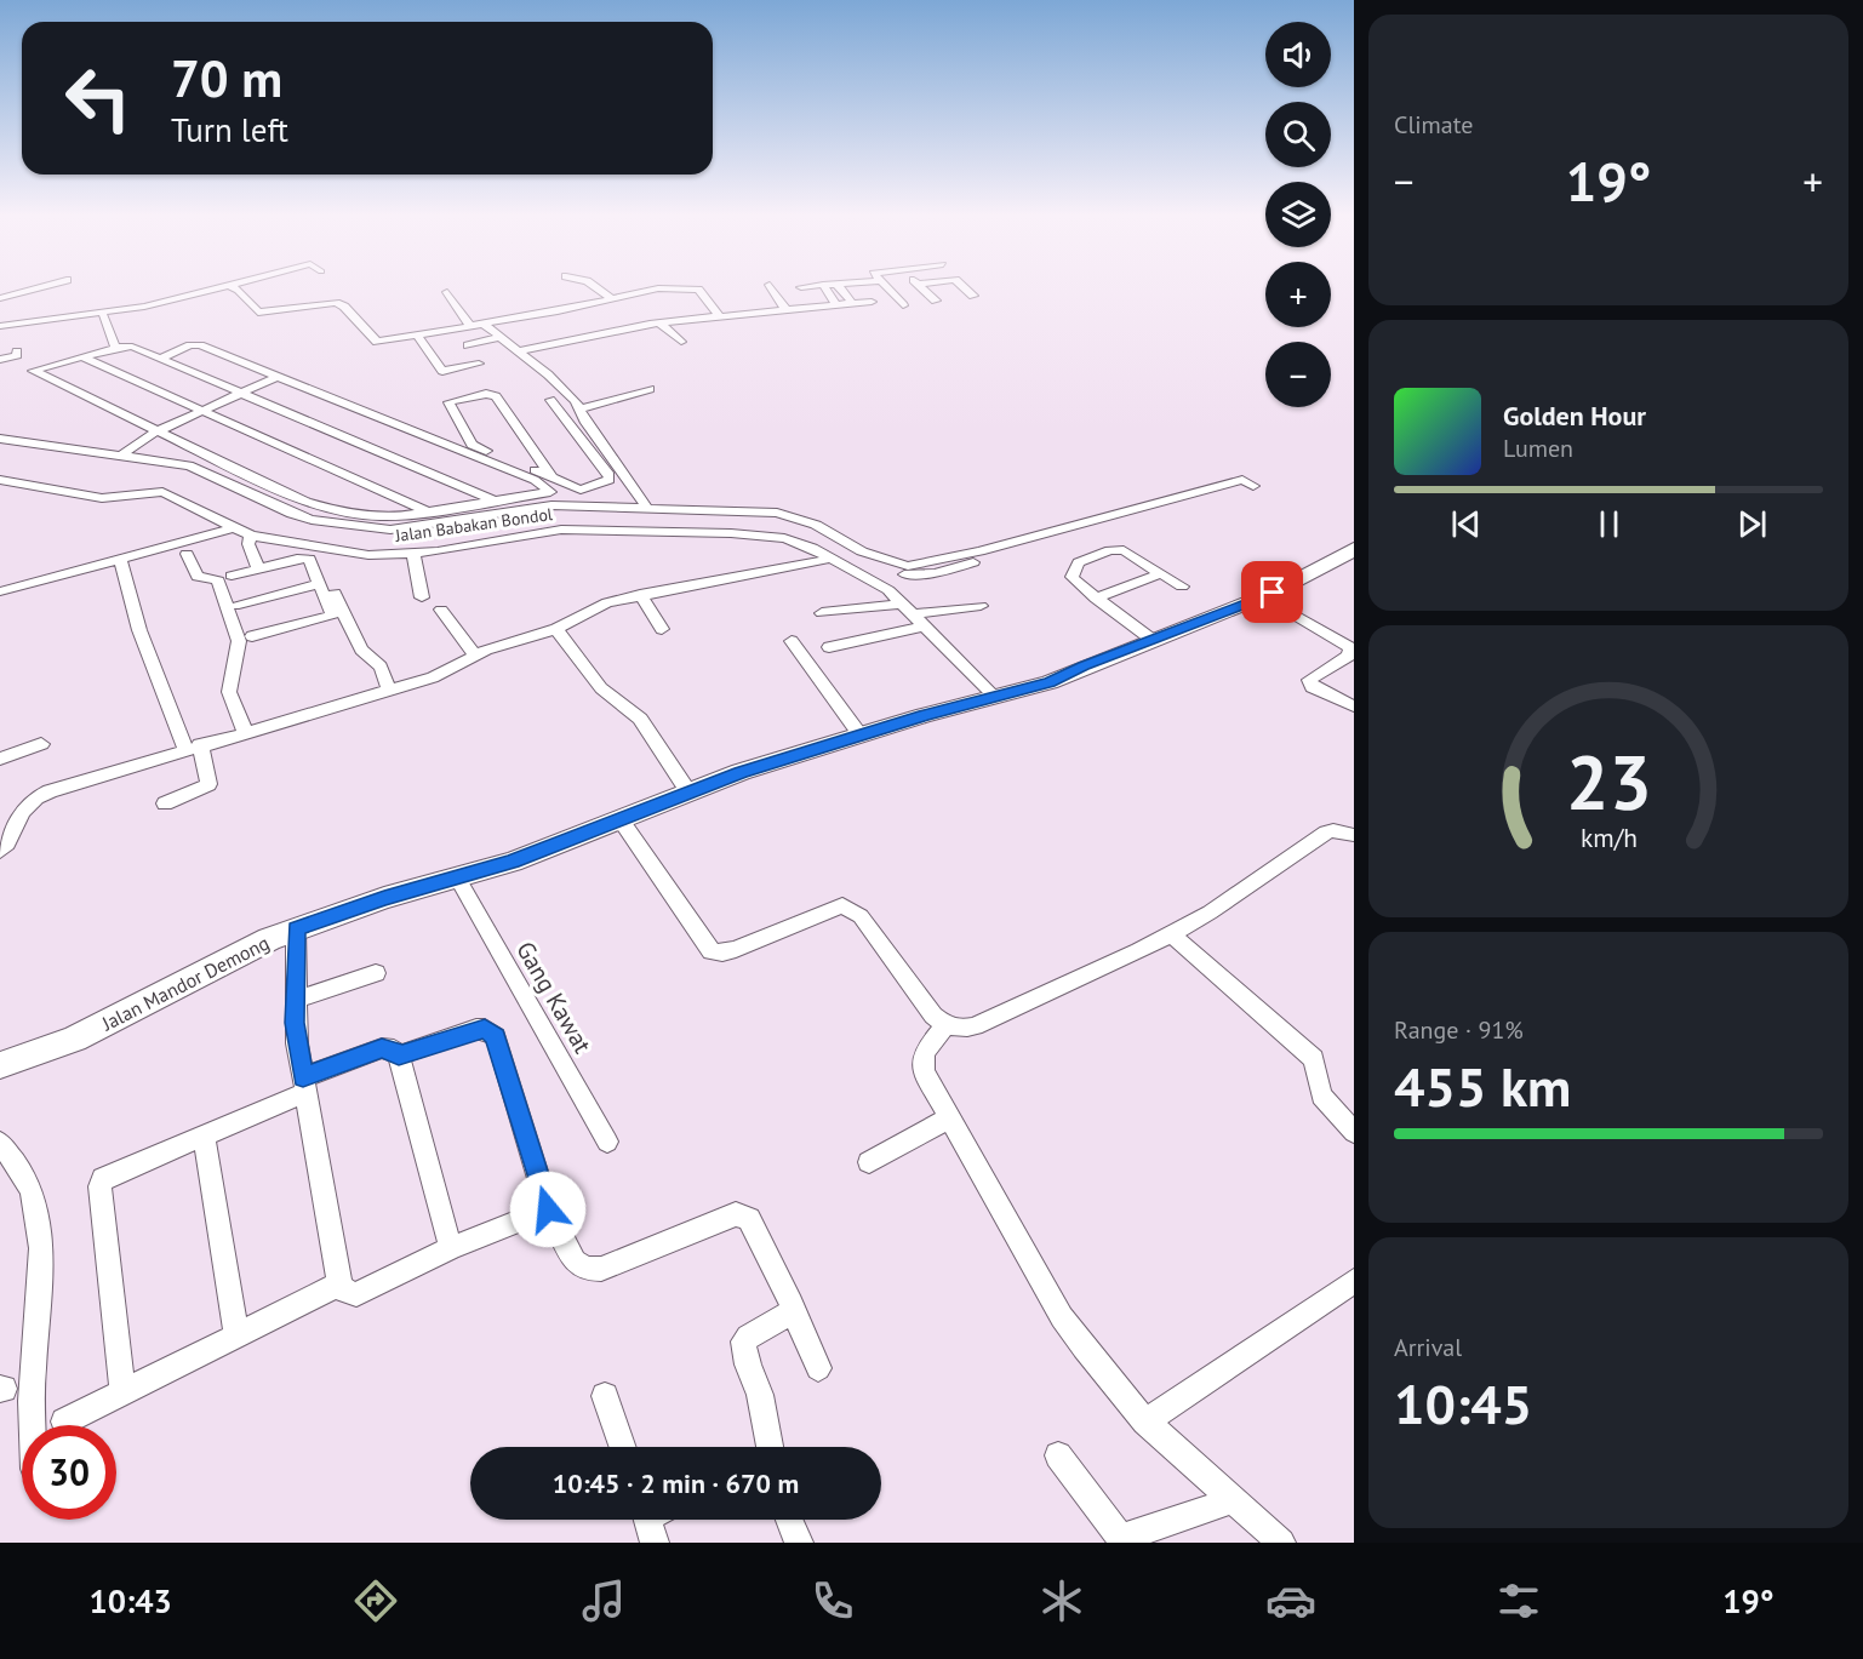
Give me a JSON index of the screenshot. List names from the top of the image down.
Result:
{
  "streets": {
    "main road": ["Jalan Mandor Demong"],
    "street": ["Jalan Babakan Bondol", "Gang Kawat"]
  },
  "crossings": [
    ["Jalan Babakan Bondol", "Jalan Mandor Demong"],
    ["Jalan Mandor Demong", "Gang Kawat"]
  ],
  "page": {
    "tile": [
      "Climate",
      ["Range · 91%", "455 km"],
      ["Arrival", "10:45"]
    ],
    "map_buttons": ["+", "−"],
    "turn": ["70 m", "Turn left"],
    "heat": ["−", "19°", "+"],
    "song": ["Golden Hour", "Lumen"],
    "limit": "30",
    "trip": "10:45 · 2 min · 670 m",
    "tabs": ["10:43", "19°"],
    "gauge": ["23", "km/h"]
  }
}
